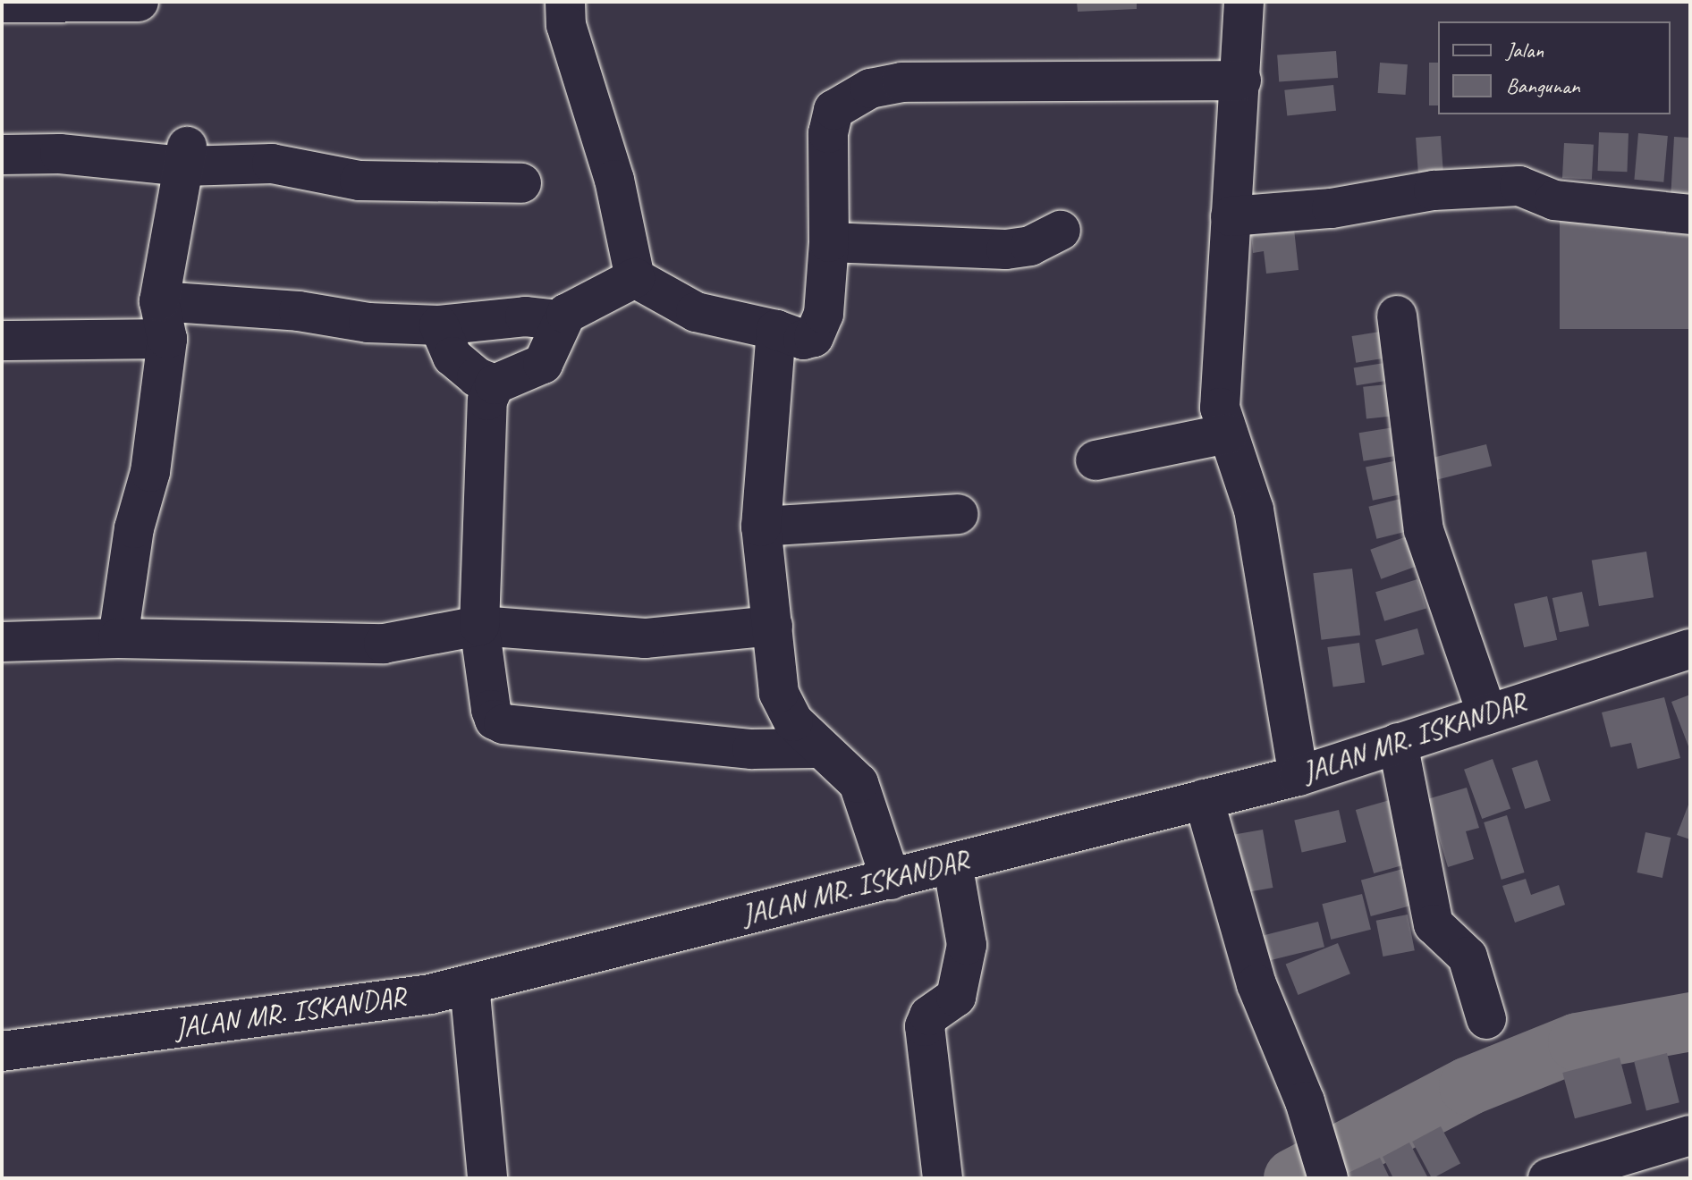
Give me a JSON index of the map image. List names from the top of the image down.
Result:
{
  "streets": {
    "street": ["JALAN MR. ISKANDAR"]
  },
  "legend": ["Jalan", "Bangunan"]
}
